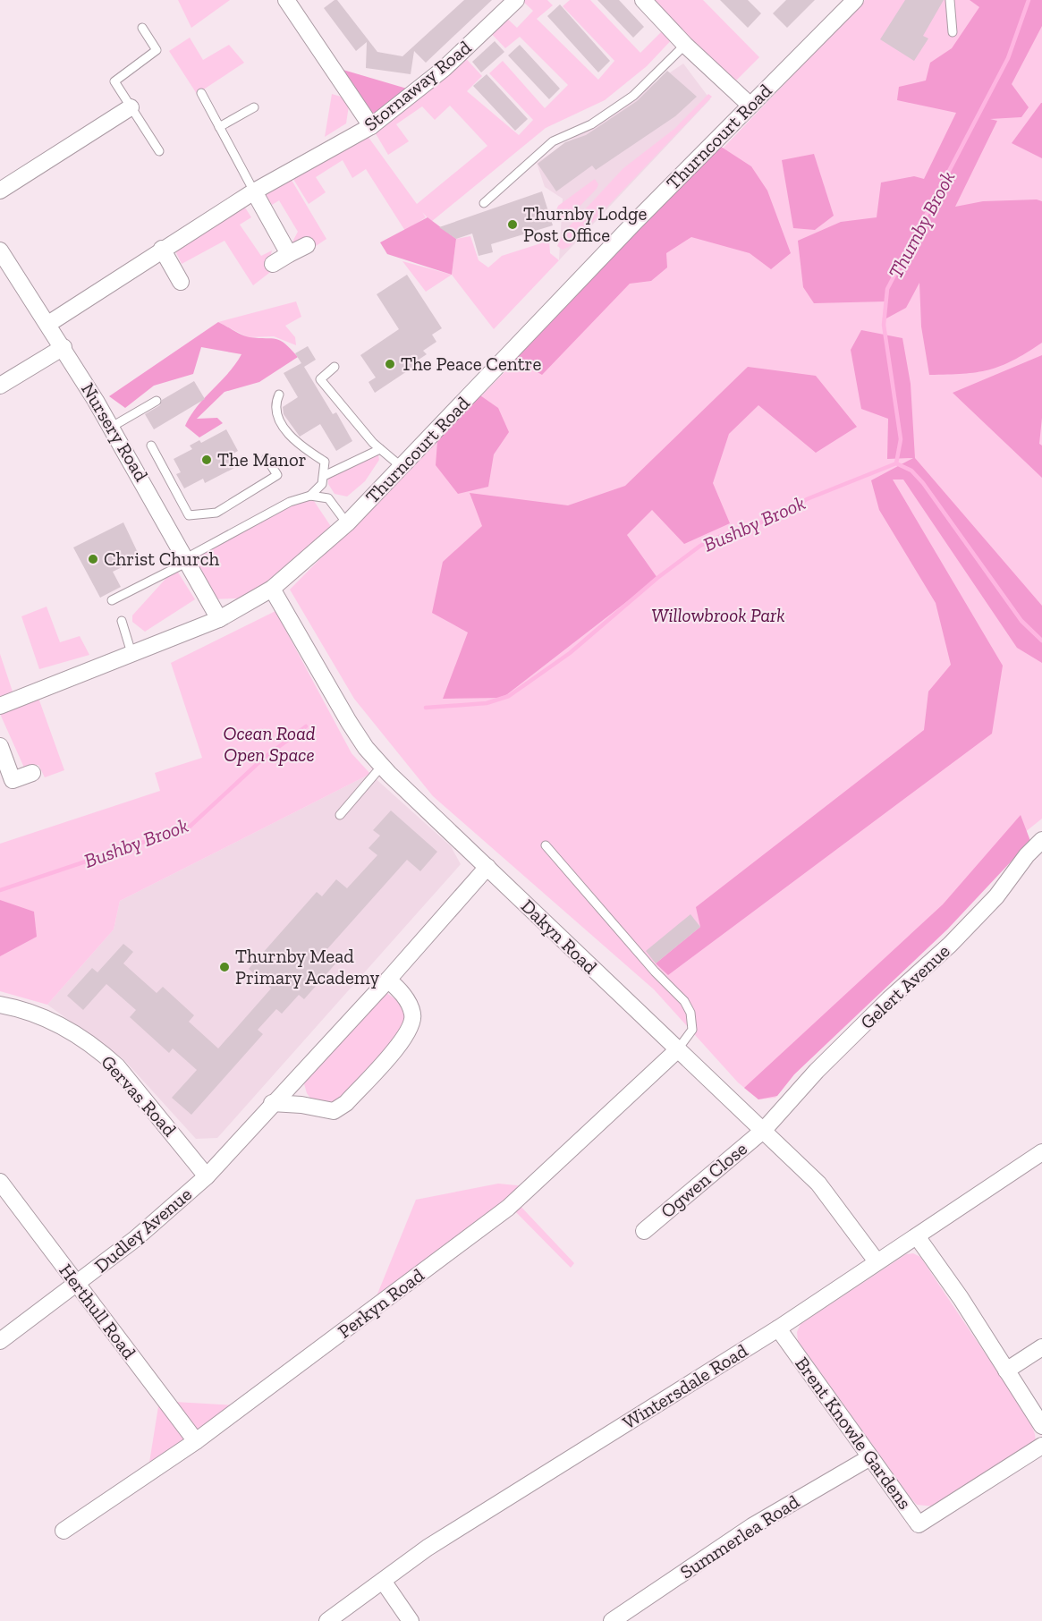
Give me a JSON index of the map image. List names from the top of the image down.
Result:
{
  "streets": {
    "street": [
      "Stornaway Road",
      "Thurncourt Road",
      "Nursery Road",
      "Dakyn Road",
      "Gelert Avenue",
      "Gervas Road",
      "Ogwen Close",
      "Dudley Avenue",
      "Perkyn Road",
      "Herthull Road",
      "Wintersdale Road",
      "Brent Knowle Gardens",
      "Summerlea Road"
    ]
  },
  "crossings": [
    ["Stornaway Road", "Nursery Road"],
    ["Thurncourt Road", "Nursery Road"],
    ["Thurncourt Road", "Dakyn Road"],
    ["Dakyn Road", "Gelert Avenue"],
    ["Dakyn Road", "Ogwen Close"],
    ["Dakyn Road", "Dudley Avenue"],
    ["Dakyn Road", "Perkyn Road"],
    ["Dakyn Road", "Wintersdale Road"],
    ["Gelert Avenue", "Ogwen Close"],
    ["Gervas Road", "Dudley Avenue"],
    ["Dudley Avenue", "Herthull Road"],
    ["Perkyn Road", "Herthull Road"],
    ["Wintersdale Road", "Brent Knowle Gardens"],
    ["Brent Knowle Gardens", "Summerlea Road"]
  ],
  "water": ["Thurnby Brook", "Bushby Brook"],
  "parks": ["Willowbrook Park", "Ocean Road Open Space"],
  "places": [
    "Thurnby Lodge Post Office",
    "The Peace Centre",
    "The Manor",
    "Christ Church",
    "Thurnby Mead Primary Academy"
  ]
}
